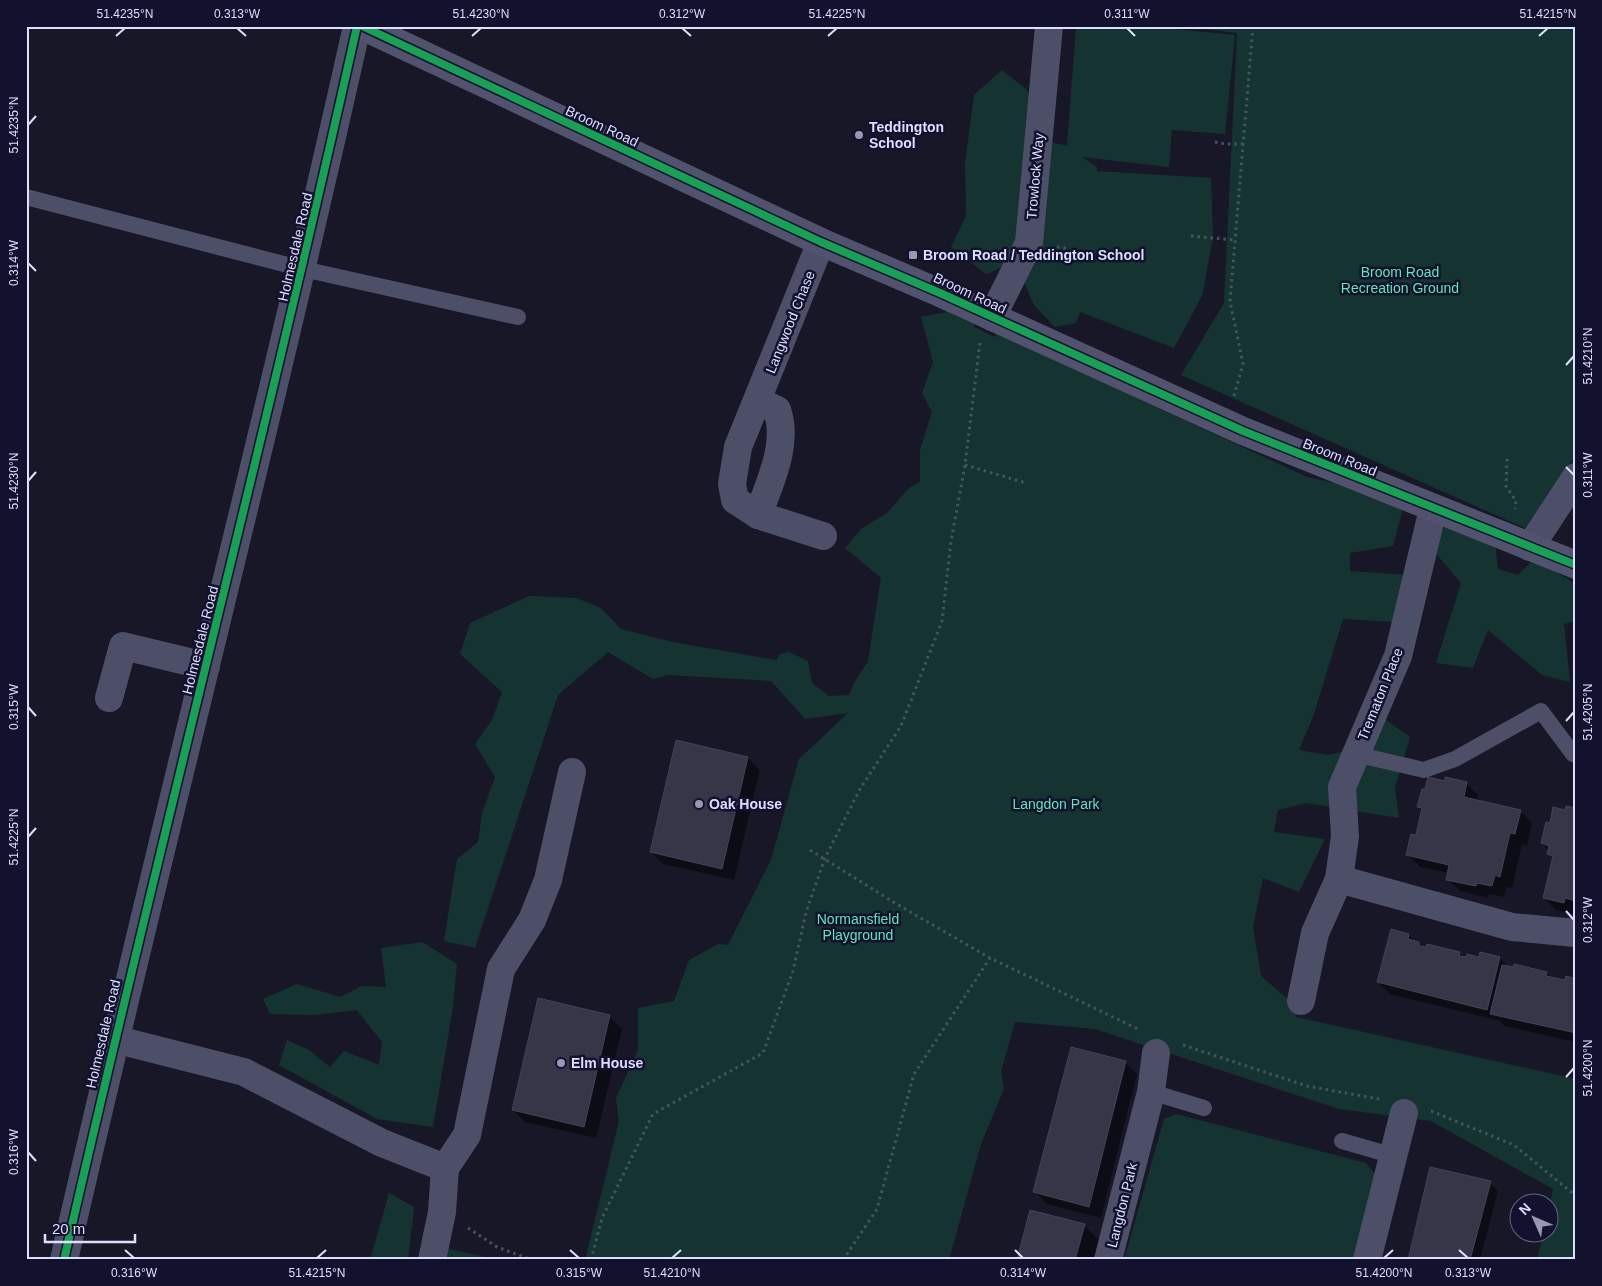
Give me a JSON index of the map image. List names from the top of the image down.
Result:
{
  "streets": {
    "street": [
      "Broom Road",
      "Trowlock Way",
      "Holmesdale Road",
      "Langwood Chase",
      "Trematon Place",
      "Langdon Park"
    ]
  },
  "crossings": [
    ["Broom Road", "Trowlock Way"],
    ["Broom Road", "Langwood Chase"],
    ["Broom Road", "Trematon Place"]
  ],
  "parks": ["Broom Road Recreation Ground", "Langdon Park", "Normansfield Playground"],
  "places": {
    "other": ["Teddington School", "Oak House", "Elm House"],
    "transit": ["Broom Road / Teddington School"]
  },
  "scale_bar": "20 m",
  "north": "top left",
  "coordinates": [
    "51.4235°N",
    "0.313°W",
    "51.4230°N",
    "0.312°W",
    "51.4225°N",
    "0.311°W",
    "51.4215°N",
    "0.314°W",
    "51.4210°N",
    "0.315°W",
    "51.4205°N",
    "51.4200°N",
    "0.316°W"
  ]
}
